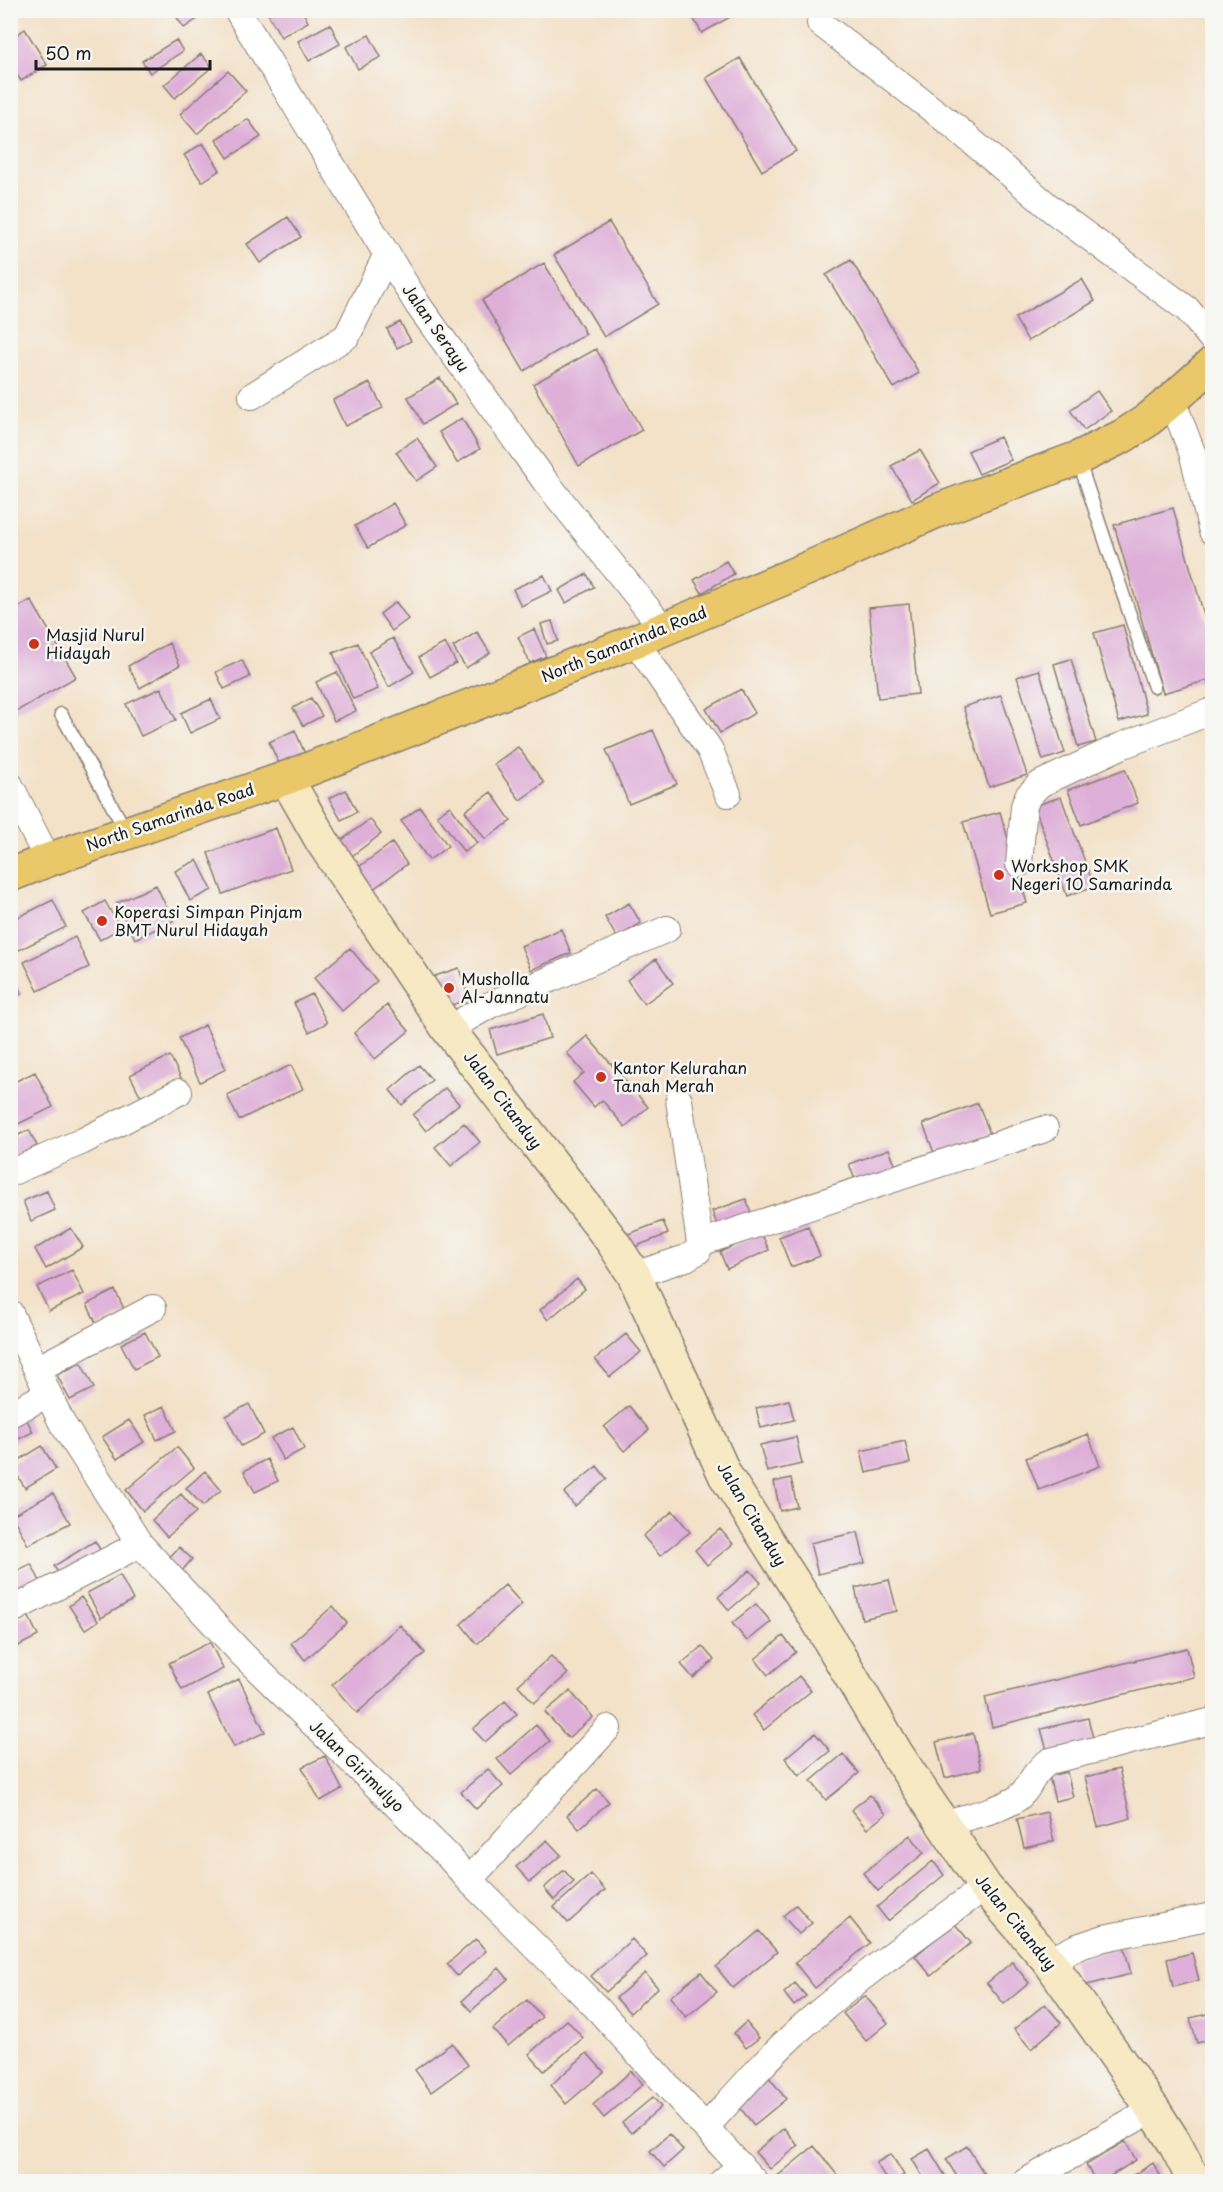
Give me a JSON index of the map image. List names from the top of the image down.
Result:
{
  "streets": {
    "highway": ["North Samarinda Road"],
    "street": ["Jalan Serayu", "Jalan Citanduy", "Jalan Girimulyo"]
  },
  "crossings": [
    ["Jalan Serayu", "North Samarinda Road"],
    ["North Samarinda Road", "Jalan Citanduy"]
  ],
  "places": [
    "Masjid Nurul Hidayah",
    "Workshop SMK Negeri 10 Samarinda",
    "Koperasi Simpan Pinjam BMT Nurul Hidayah",
    "Musholla Al-Jannatu",
    "Kantor Kelurahan Tanah Merah"
  ],
  "scale_bar": "50 m"
}
